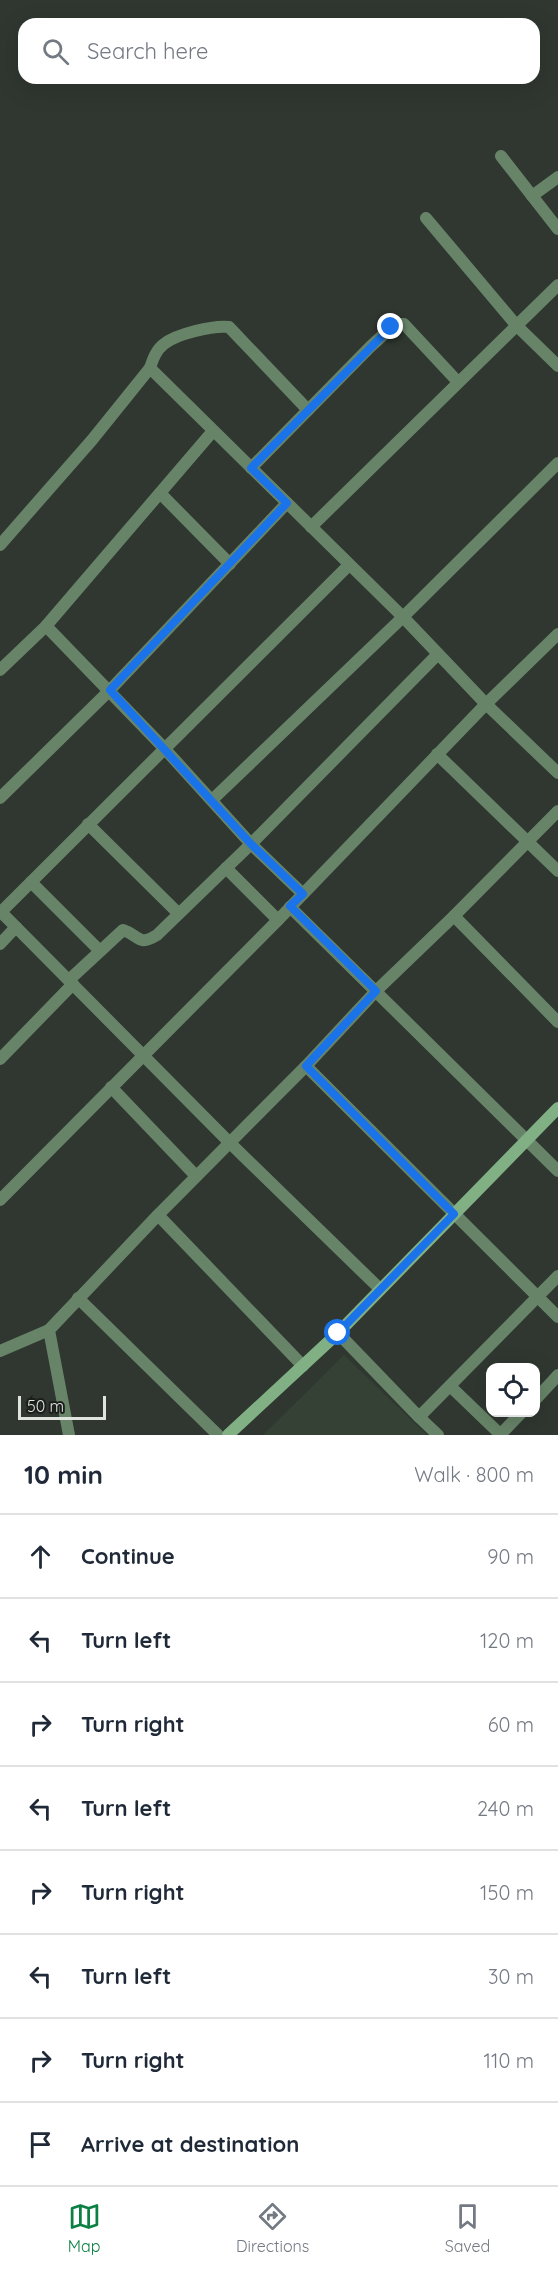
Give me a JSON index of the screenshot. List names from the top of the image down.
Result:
{
  "scale_bar": "50 m",
  "page": {
    "search": "Search here",
    "scale": "50 m",
    "heading": ["10 min", "Walk · 800 m"],
    "list": [
      ["Continue", "90 m"],
      ["Turn left", "120 m"],
      ["Turn right", "60 m"],
      ["Turn left", "240 m"],
      ["Turn right", "150 m"],
      ["Turn left", "30 m"],
      ["Turn right", "110 m"],
      "Arrive at destination"
    ],
    "nav": ["Map", "Directions", "Saved"]
  }
}
